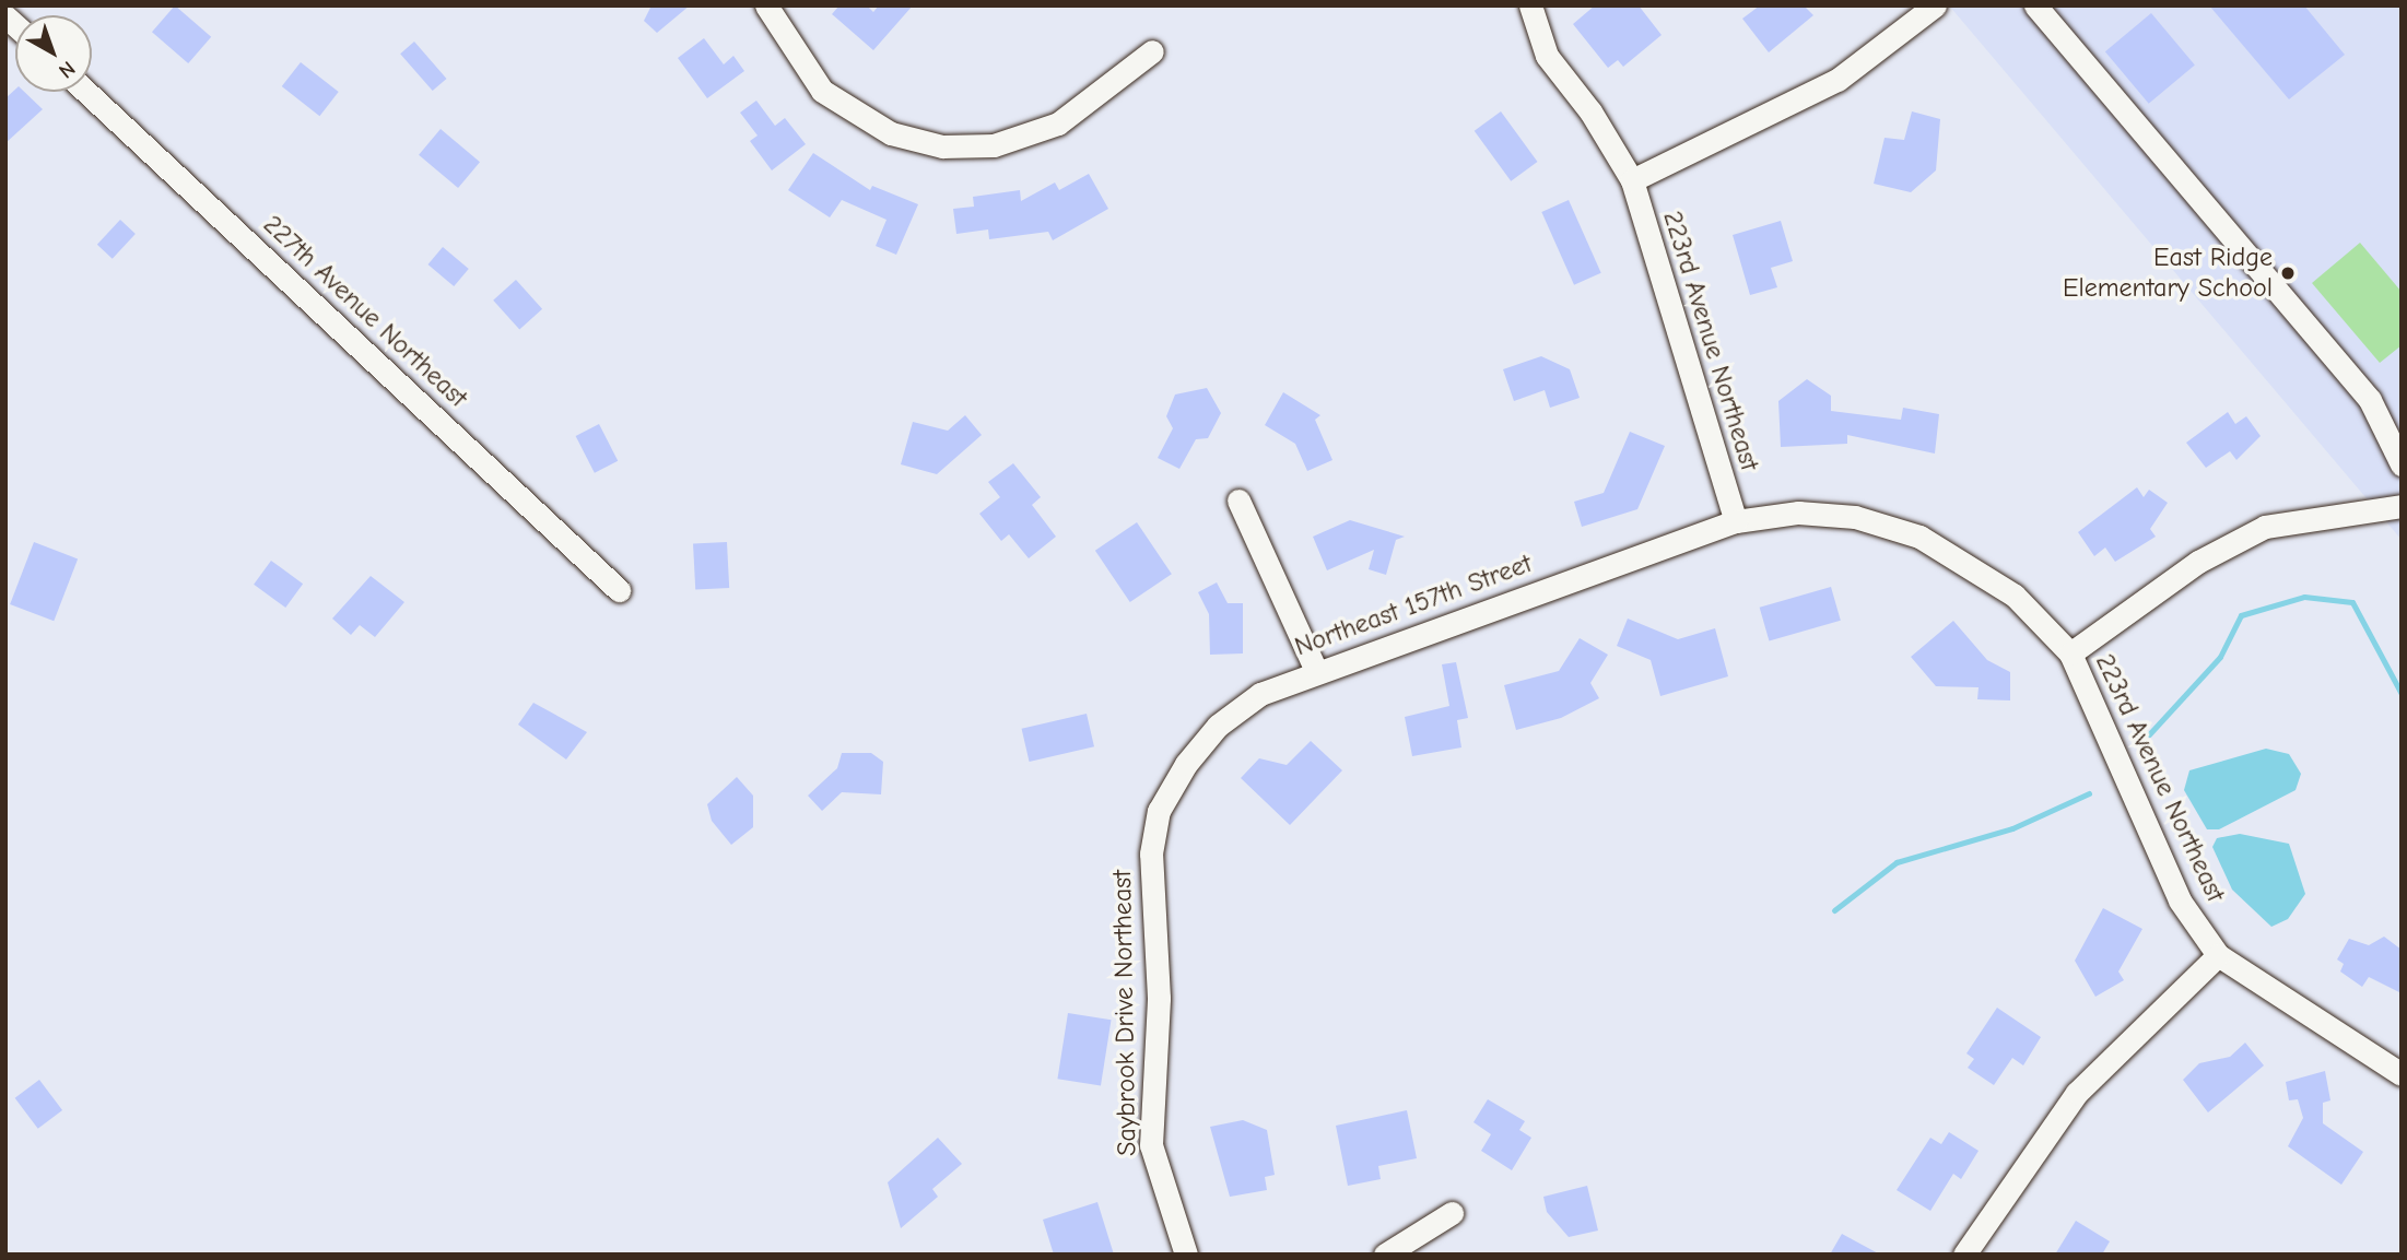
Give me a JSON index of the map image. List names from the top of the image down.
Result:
{
  "streets": {
    "street": [
      "227th Avenue Northeast",
      "223rd Avenue Northeast",
      "Northeast 157th Street",
      "Saybrook Drive Northeast"
    ]
  },
  "crossings": [
    ["223rd Avenue Northeast", "Northeast 157th Street"],
    ["Northeast 157th Street", "Saybrook Drive Northeast"]
  ],
  "places": ["East Ridge Elementary School"],
  "north": "bottom right"
}
